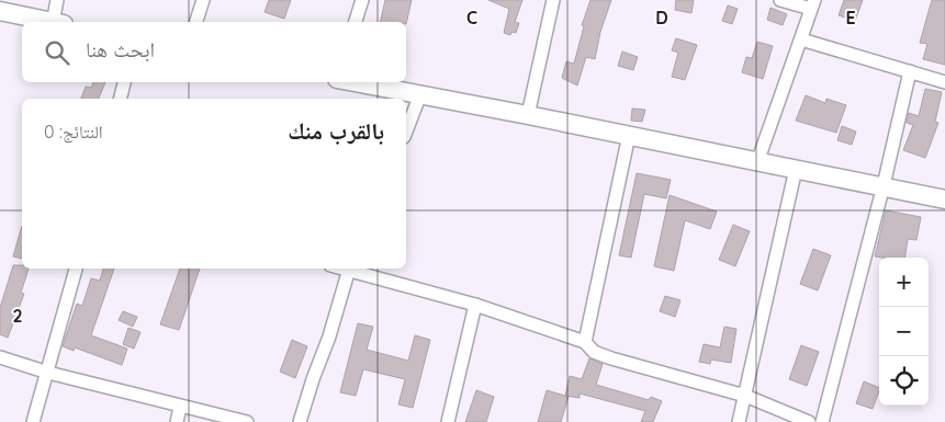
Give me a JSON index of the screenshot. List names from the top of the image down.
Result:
{
  "page": {
    "search": "ابحث هنا",
    "heading": ["بالقرب منك", "النتائج: 0"],
    "map_buttons": ["+", "−"]
  },
  "grid": {
    "columns": ["C", "D", "E"],
    "rows": ["2"]
  }
}
